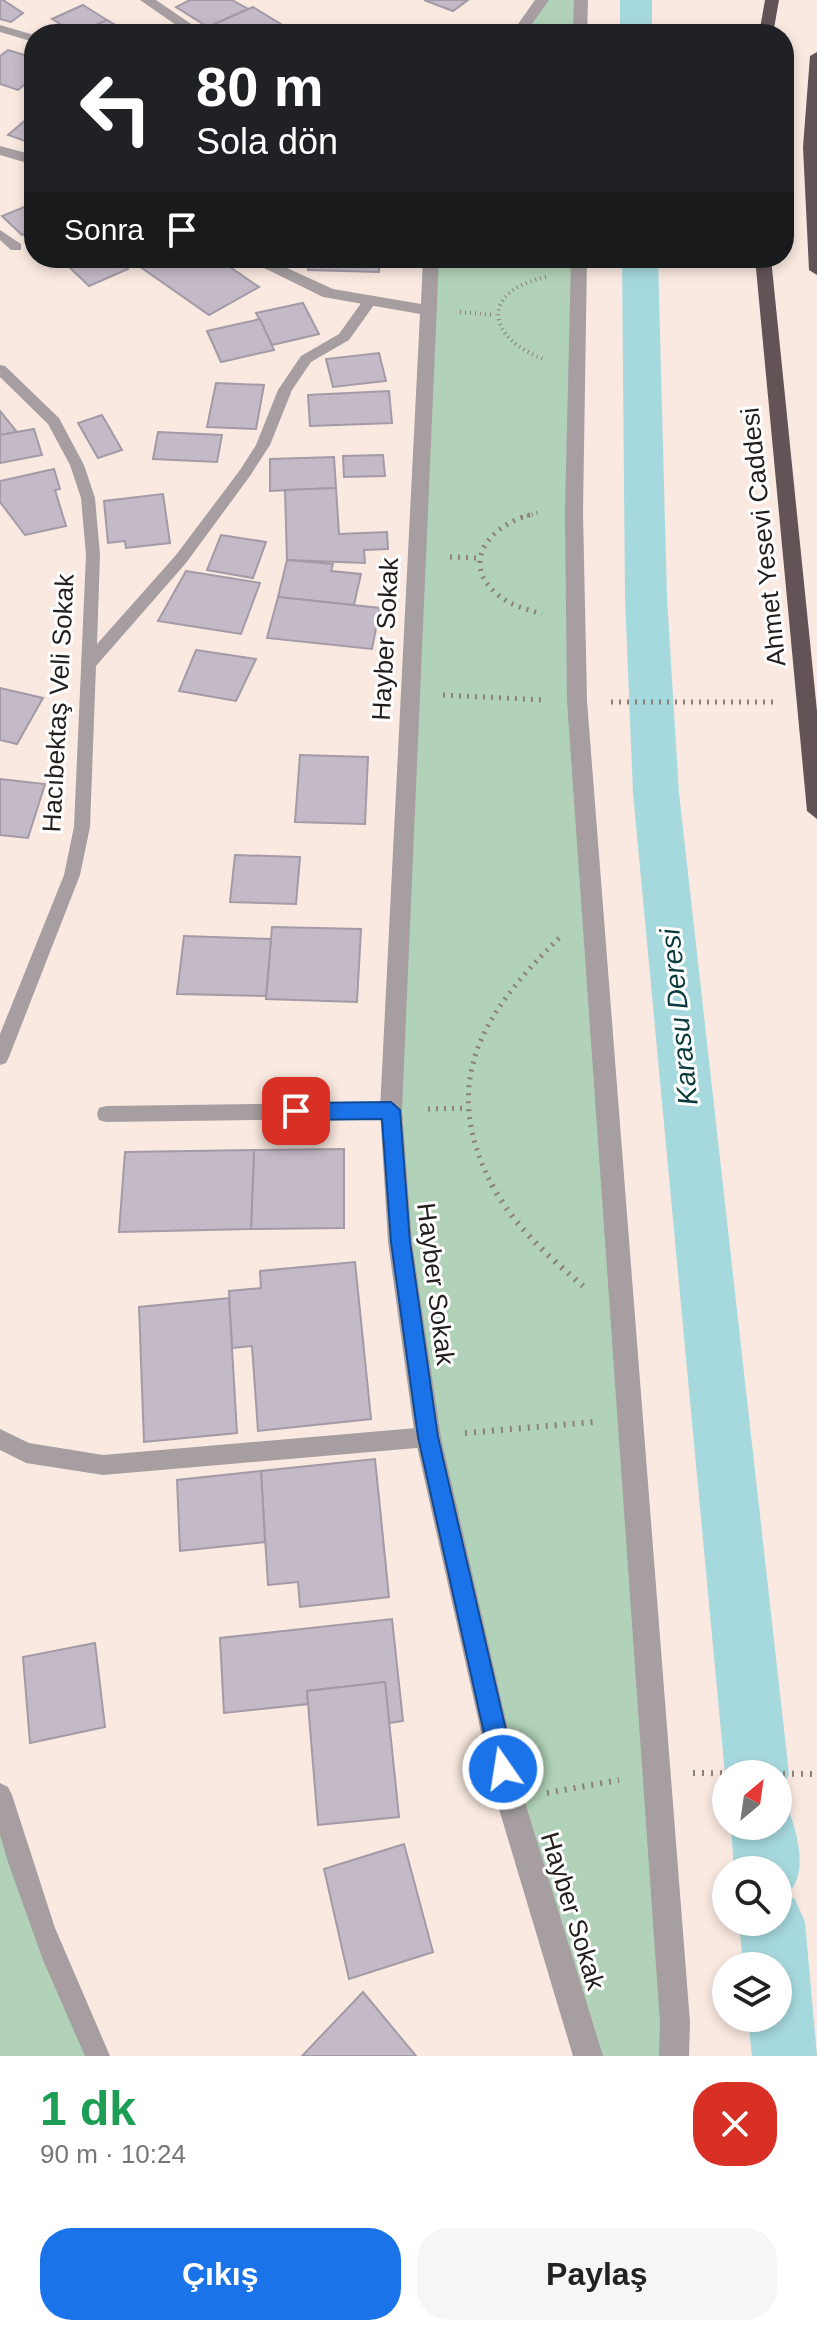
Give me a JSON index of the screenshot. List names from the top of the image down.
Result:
{
  "streets": {
    "highway": ["Ahmet Yesevi Caddesi"],
    "street": ["Hayber Sokak"],
    "lane": ["Hacıbektaş Veli Sokak"]
  },
  "water": ["Karasu Deresi"],
  "north": "top right",
  "page": {
    "turn": ["80 m", "Sola dön"],
    "then": "Sonra",
    "heading": ["1 dk", "90 m · 10:24"],
    "buttons": ["Çıkış", "Paylaş"]
  }
}
